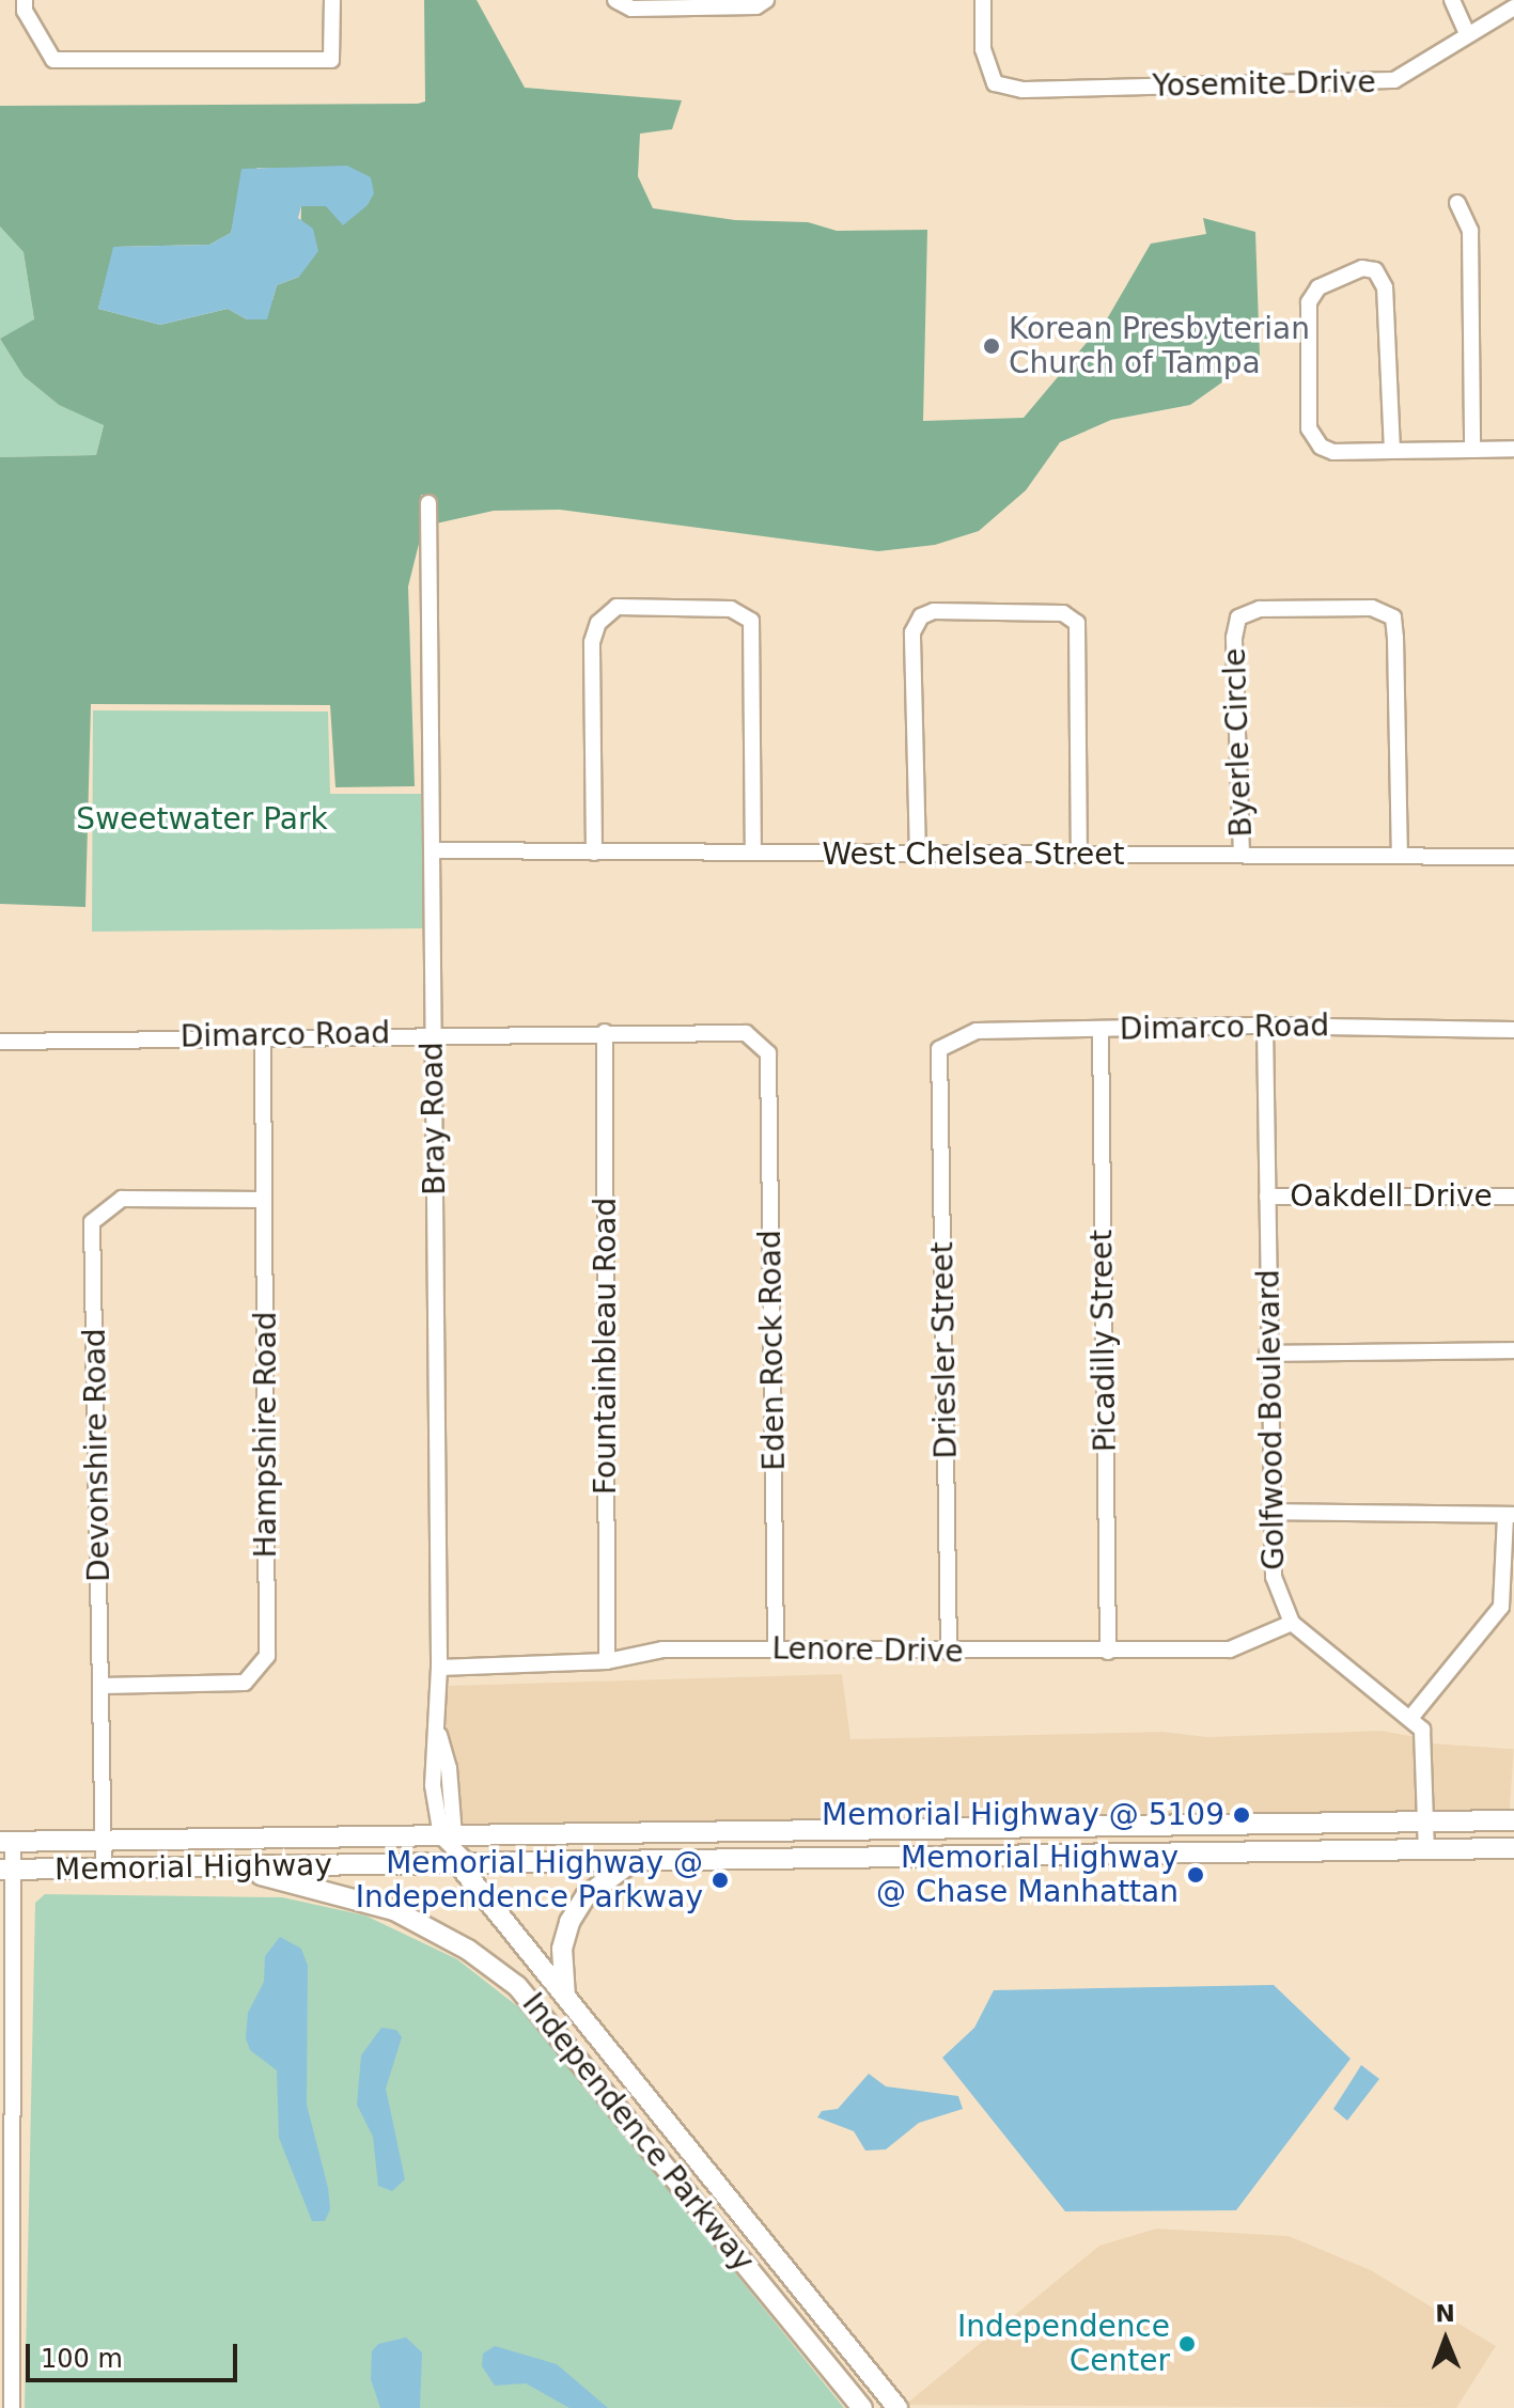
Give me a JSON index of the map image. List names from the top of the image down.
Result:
{
  "streets": {
    "main road": ["Memorial Highway", "Independence Parkway"],
    "street": [
      "Yosemite Drive",
      "Byerle Circle",
      "West Chelsea Street",
      "Dimarco Road",
      "Bray Road",
      "Oakdell Drive",
      "Picadilly Street",
      "Fountainbleau Road",
      "Eden Rock Road",
      "Driesler Street",
      "Golfwood Boulevard",
      "Hampshire Road",
      "Devonshire Road",
      "Lenore Drive"
    ]
  },
  "crossings": [
    ["Byerle Circle", "West Chelsea Street"],
    ["West Chelsea Street", "Bray Road"],
    ["Dimarco Road", "Bray Road"],
    ["Dimarco Road", "Picadilly Street"],
    ["Dimarco Road", "Fountainbleau Road"],
    ["Dimarco Road", "Eden Rock Road"],
    ["Dimarco Road", "Driesler Street"],
    ["Dimarco Road", "Golfwood Boulevard"],
    ["Dimarco Road", "Hampshire Road"],
    ["Bray Road", "Lenore Drive"],
    ["Bray Road", "Independence Parkway"],
    ["Oakdell Drive", "Golfwood Boulevard"],
    ["Picadilly Street", "Lenore Drive"],
    ["Fountainbleau Road", "Lenore Drive"],
    ["Eden Rock Road", "Lenore Drive"],
    ["Driesler Street", "Lenore Drive"],
    ["Golfwood Boulevard", "Lenore Drive"],
    ["Hampshire Road", "Devonshire Road"],
    ["Devonshire Road", "Memorial Highway"],
    ["Memorial Highway", "Independence Parkway"]
  ],
  "parks": ["Sweetwater Park"],
  "places": [
    "Korean Presbyterian Church of Tampa",
    "Memorial Highway @ 5109",
    "Memorial Highway @ Chase Manhattan",
    "Memorial Highway @ Independence Parkway",
    "Independence Center"
  ],
  "scale_bar": "100 m",
  "north": "top"
}
